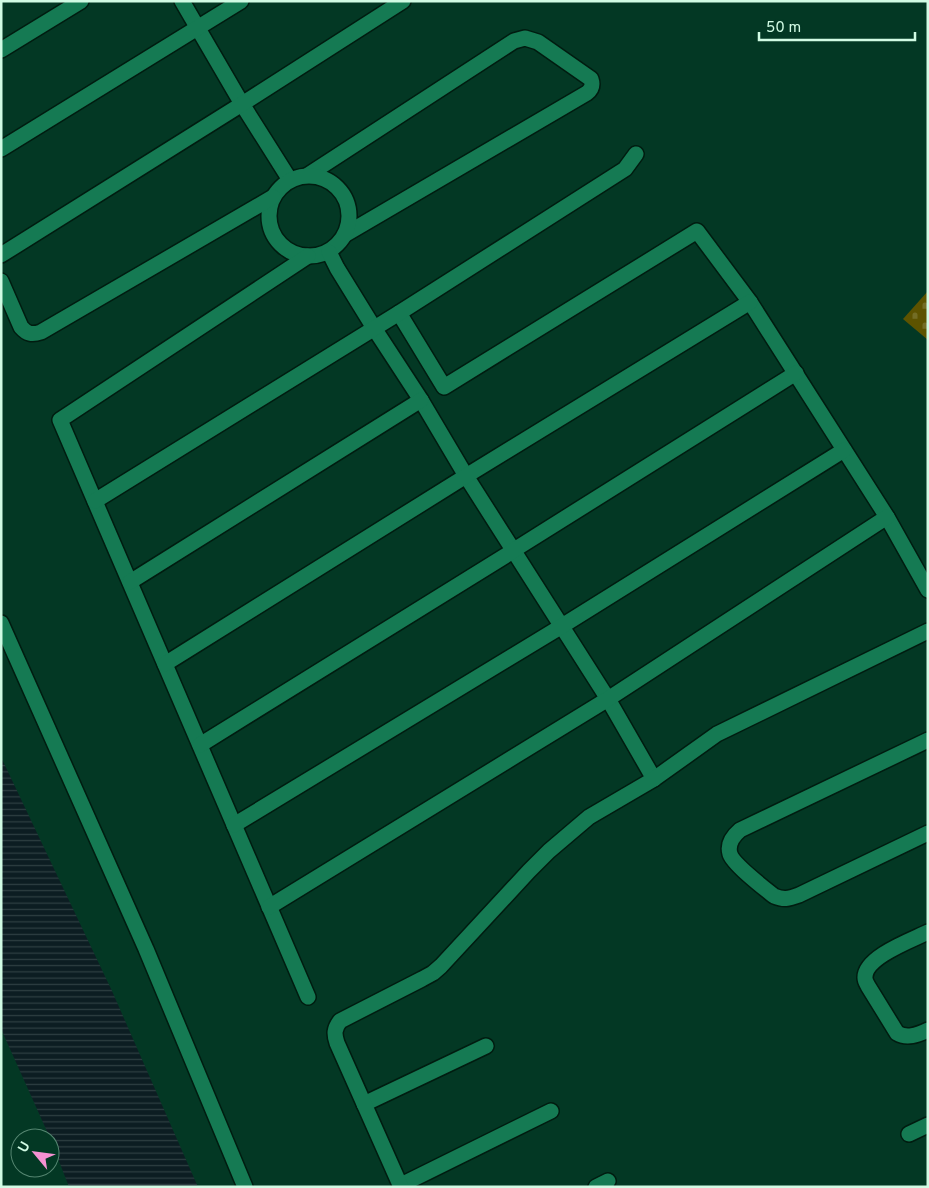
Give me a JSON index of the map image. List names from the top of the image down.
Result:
{
  "scale_bar": "50 m",
  "north": "top left"
}
